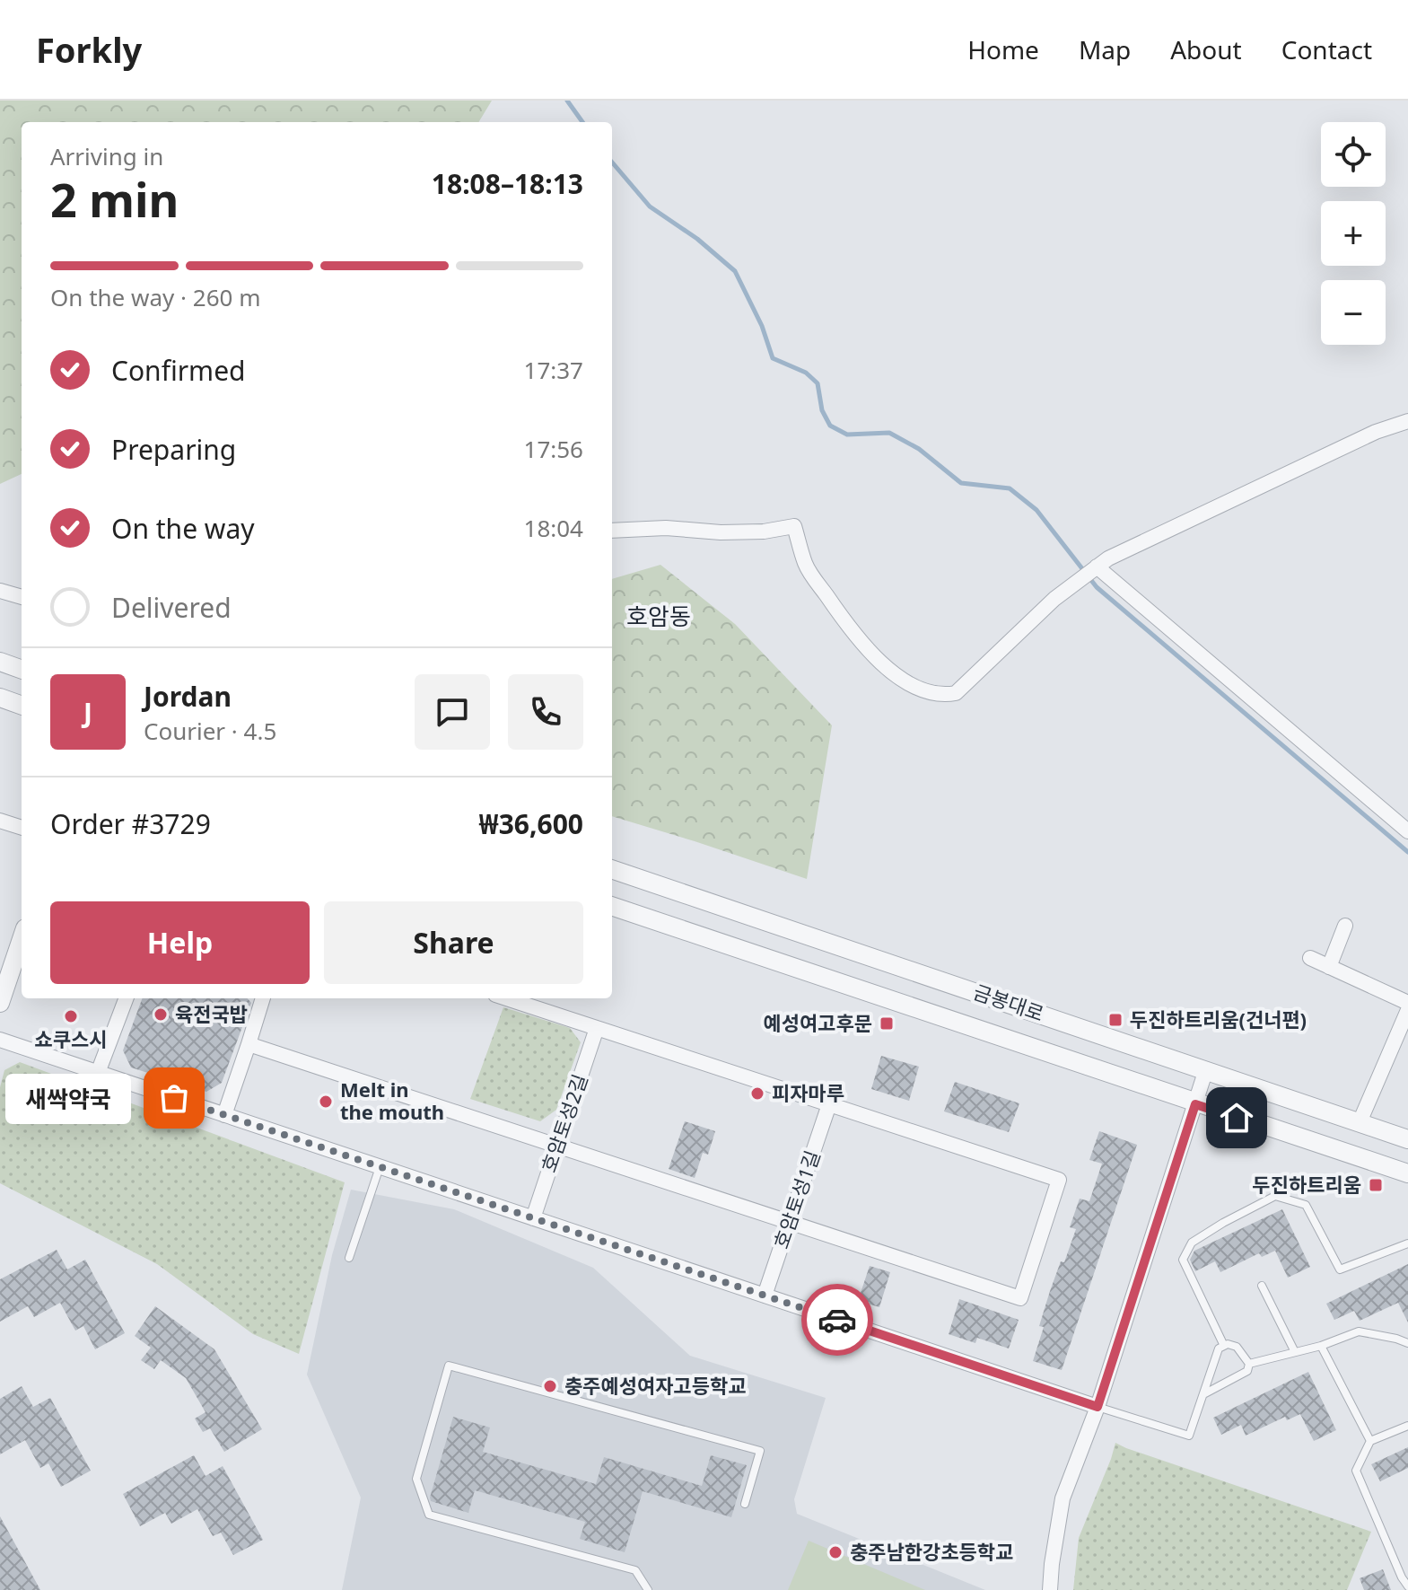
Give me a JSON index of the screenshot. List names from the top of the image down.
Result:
{
  "streets": {
    "street": ["금봉대로", "호암토성2길", "호암토성1길"]
  },
  "districts": ["호암동"],
  "places": {
    "other": [
      "육전국밥",
      "쇼쿠스시",
      "피자마루",
      "새싹약국",
      "Melt in the mouth",
      "충주예성여자고등학교",
      "충주남한강초등학교"
    ],
    "transit": ["두진하트리움(건너편)", "예성여고후문", "두진하트리움"]
  },
  "page": {
    "header": "Forkly",
    "nav": [
      "Home",
      "Map",
      "About",
      "Contact"
    ],
    "map_buttons": ["+", "−"],
    "heading": ["2 min", "Arriving in", "18:08–18:13"],
    "panel": [
      "Jordan",
      "Courier · 4.5",
      "Order #3729",
      "₩36,600"
    ],
    "bar": "On the way · 260 m",
    "list": [
      ["Confirmed", "17:37"],
      ["Preparing", "17:56"],
      ["On the way", "18:04"],
      "Delivered"
    ],
    "round": "J",
    "buttons": ["Help", "Share"],
    "bubble": "새싹약국"
  }
}
